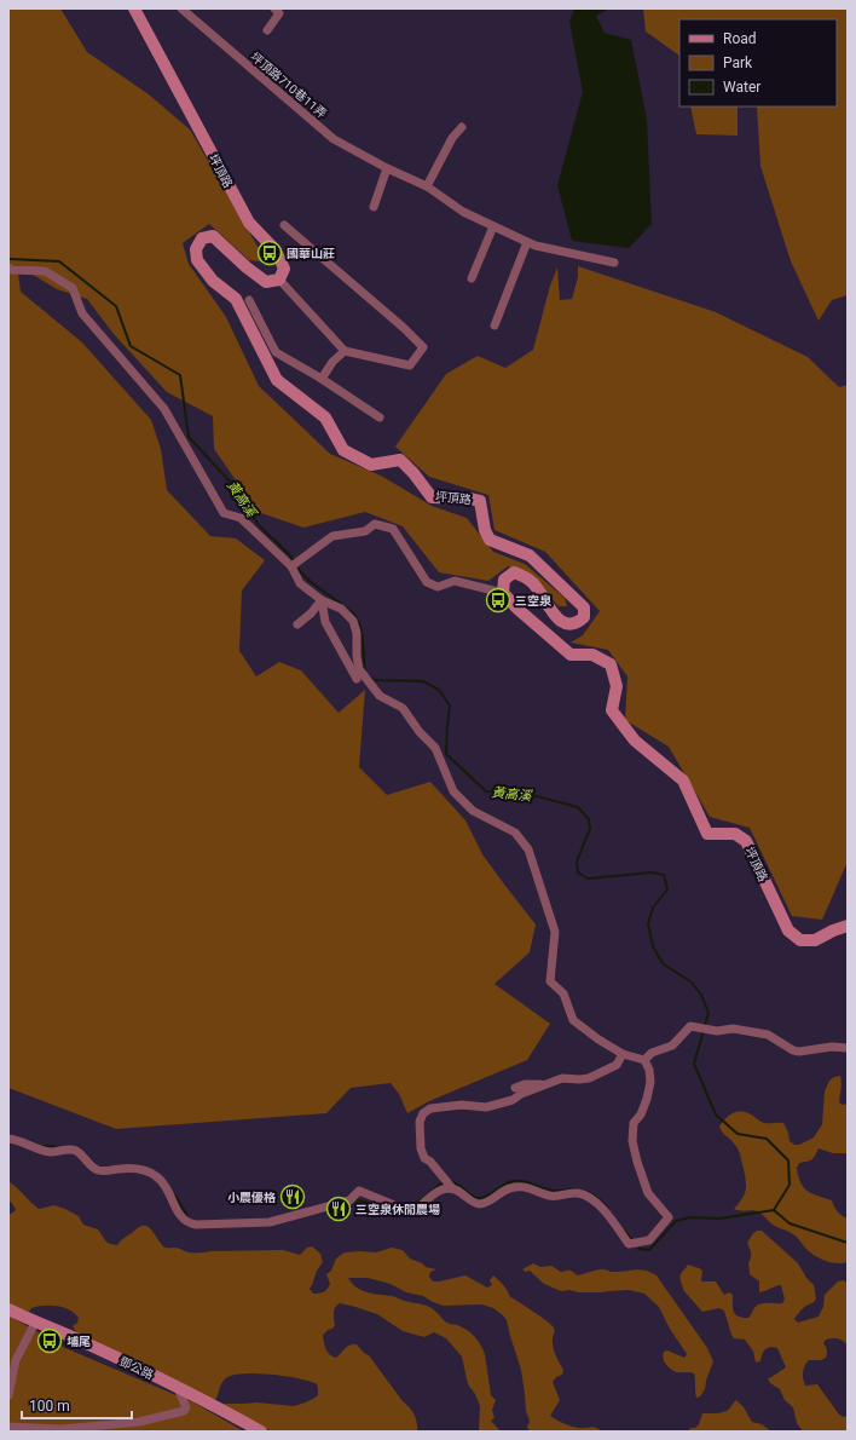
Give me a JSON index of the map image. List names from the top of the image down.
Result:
{
  "streets": {
    "street": ["坪頂路710巷11弄", "坪頂路", "鄧公路"]
  },
  "water": ["黃高溪"],
  "places": {
    "bus stop": ["國華山莊", "三空泉", "埔尾"],
    "restaurant": ["小農優格", "三空泉休閒農場"]
  },
  "legend": ["Road", "Park", "Water"],
  "scale_bar": "100 m"
}
